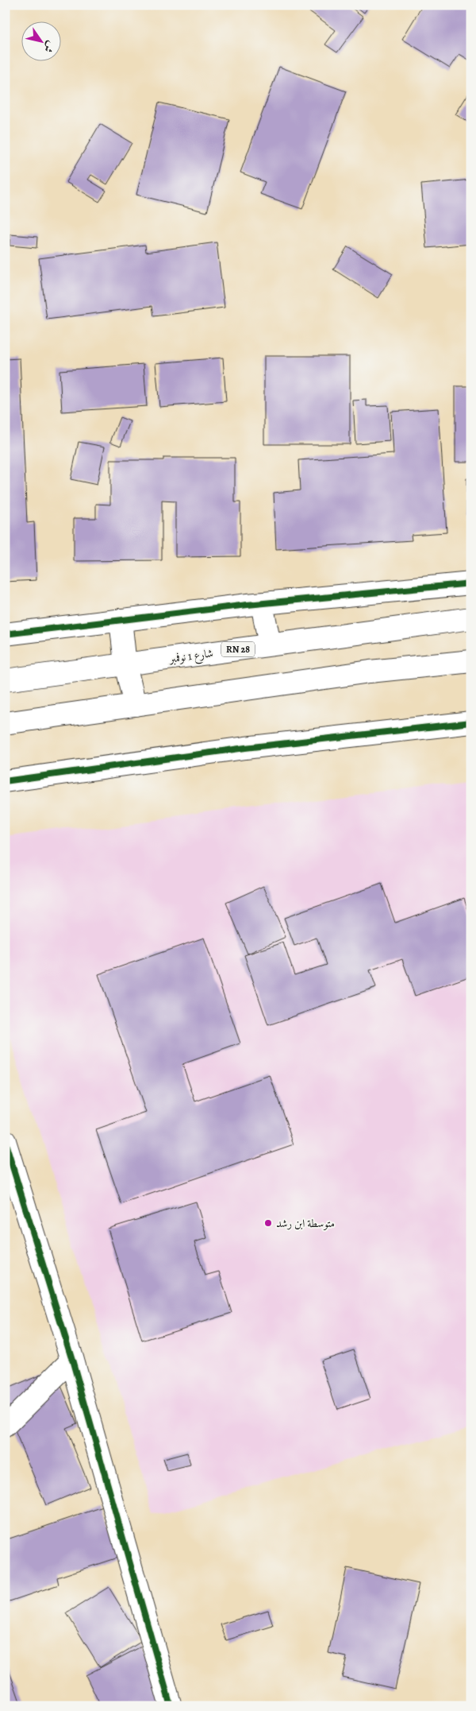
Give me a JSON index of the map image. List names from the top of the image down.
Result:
{
  "streets": {
    "street": ["RN 28", "شارع 1 نوفمبر"]
  },
  "places": ["متوسطة ابن رشد"],
  "north": "bottom right"
}
